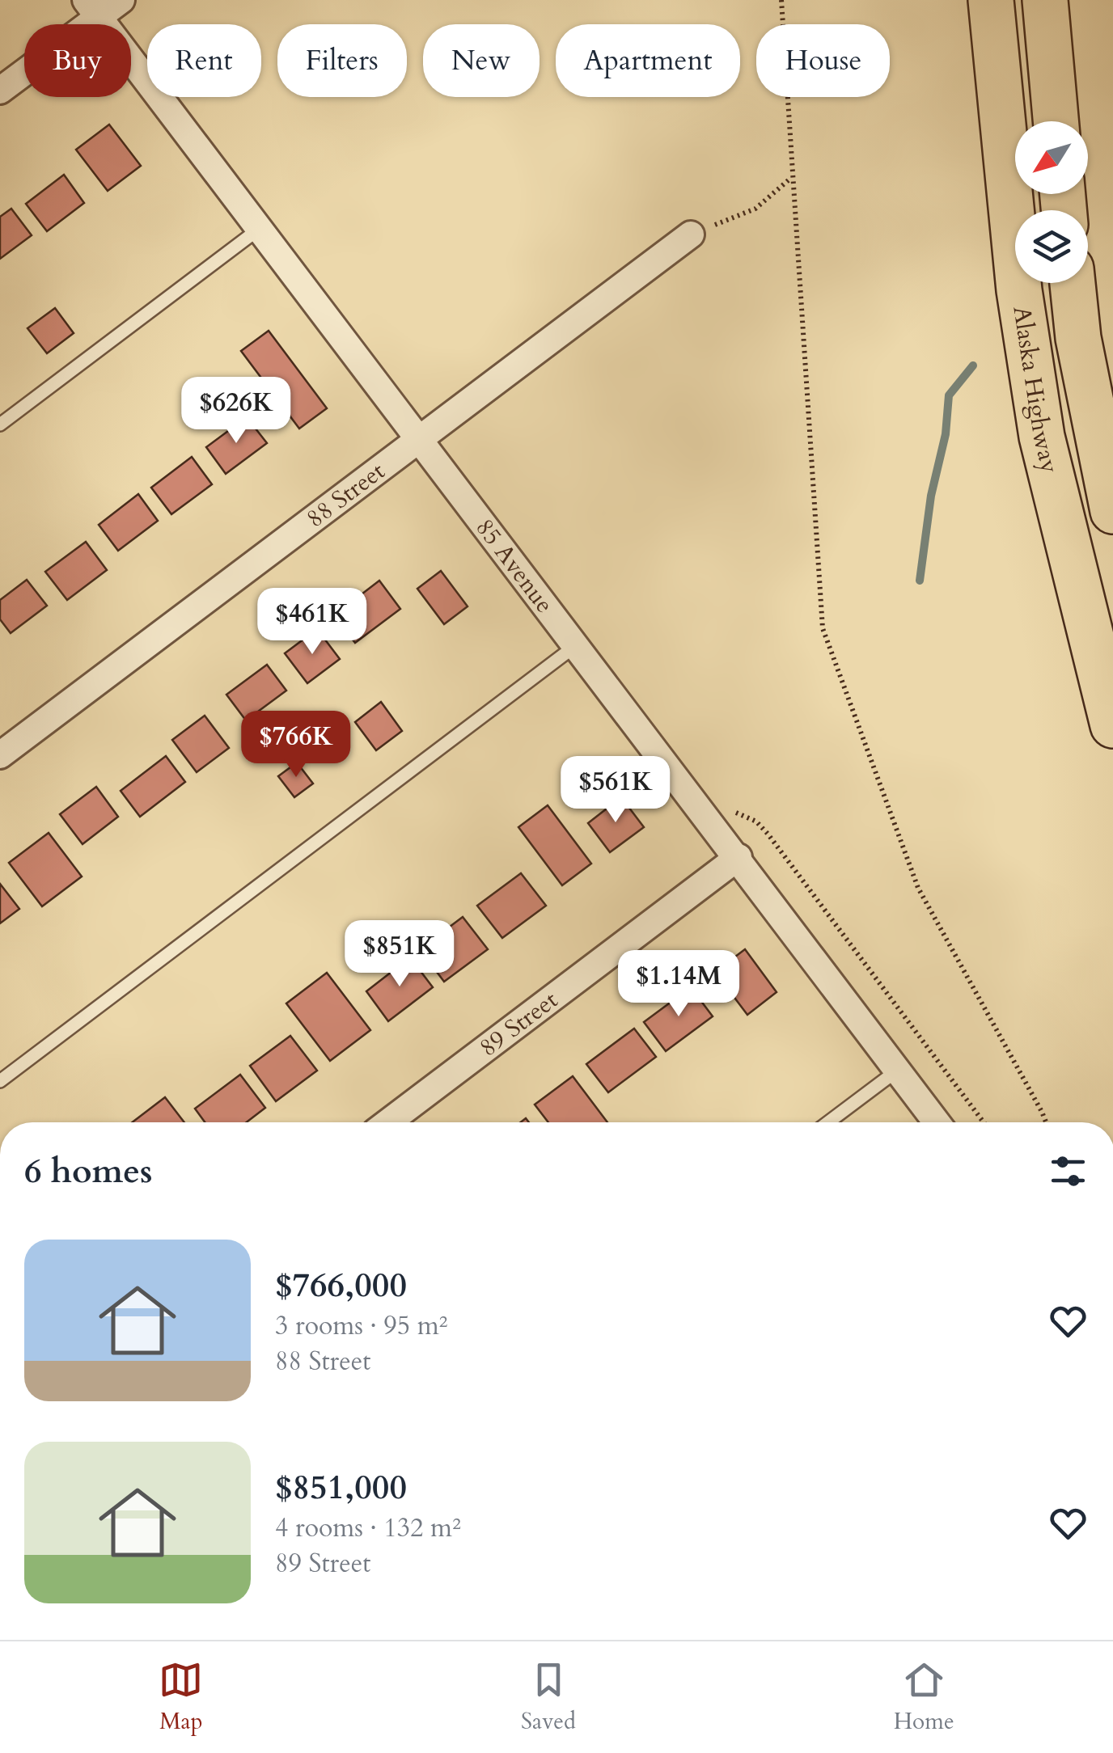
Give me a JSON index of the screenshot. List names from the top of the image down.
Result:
{
  "streets": {
    "highway": ["Alaska Highway"],
    "street": ["88 Street", "85 Avenue", "89 Street"]
  },
  "crossings": [
    ["88 Street", "85 Avenue"],
    ["85 Avenue", "89 Street"]
  ],
  "north": "bottom left",
  "page": {
    "chip": [
      "Buy",
      "Rent",
      "Filters",
      "New",
      "Apartment",
      "House"
    ],
    "price": [
      "$626K",
      "$461K",
      "$766K",
      "$561K",
      "$851K",
      "$1.14M"
    ],
    "heading": "6 homes",
    "list": [
      {
        "name": "$766,000",
        "note": "3 rooms · 95 m² · 88 Street"
      },
      {
        "name": "$851,000",
        "note": "4 rooms · 132 m² · 89 Street"
      }
    ],
    "tabs": ["Map", "Saved", "Home"]
  }
}
